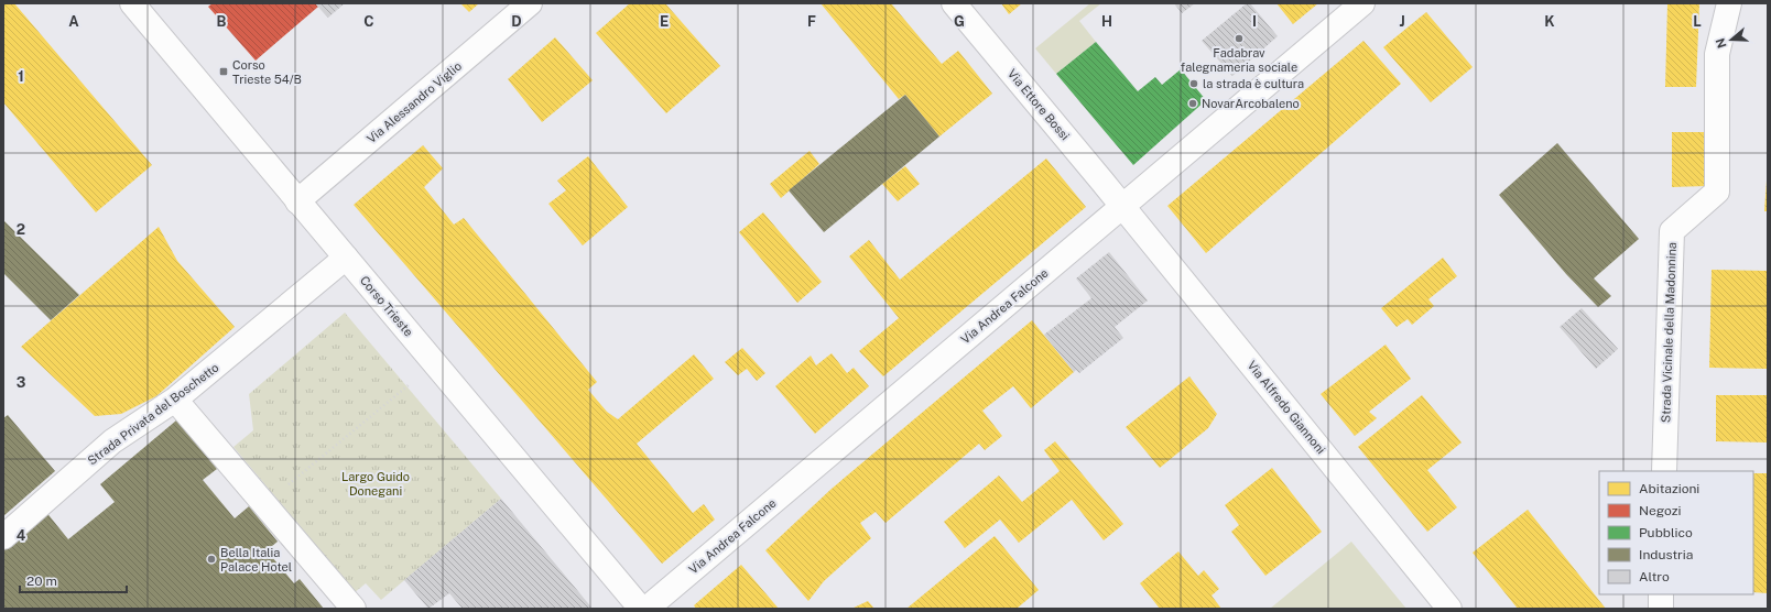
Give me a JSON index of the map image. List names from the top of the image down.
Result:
{
  "streets": {
    "street": [
      "Via Alessandro Viglio",
      "Via Ettore Bossi",
      "Corso Trieste",
      "Via Andrea Falcone",
      "Strada Vicinale della Madonnina",
      "Via Alfredo Giannoni",
      "Strada Privata del Boschetto"
    ]
  },
  "crossings": [
    ["Via Alessandro Viglio", "Corso Trieste"],
    ["Via Ettore Bossi", "Via Andrea Falcone"],
    ["Via Ettore Bossi", "Via Alfredo Giannoni"],
    ["Corso Trieste", "Strada Privata del Boschetto"],
    ["Via Andrea Falcone", "Via Alfredo Giannoni"]
  ],
  "parks": ["Largo Guido Donegani"],
  "places": {
    "other": [
      "Fadabrav falegnameria sociale",
      "la strada è cultura",
      "NovarArcobaleno",
      "Bella Italia Palace Hotel"
    ],
    "transit": ["Corso Trieste 54/B"]
  },
  "legend": [
    "Abitazioni",
    "Negozi",
    "Pubblico",
    "Industria",
    "Altro"
  ],
  "scale_bar": "20 m",
  "north": "left",
  "grid": {
    "columns": [
      "A",
      "B",
      "C",
      "D",
      "E",
      "F",
      "G",
      "H",
      "I",
      "J",
      "K",
      "L"
    ],
    "rows": [
      "1",
      "2",
      "3",
      "4"
    ]
  }
}
